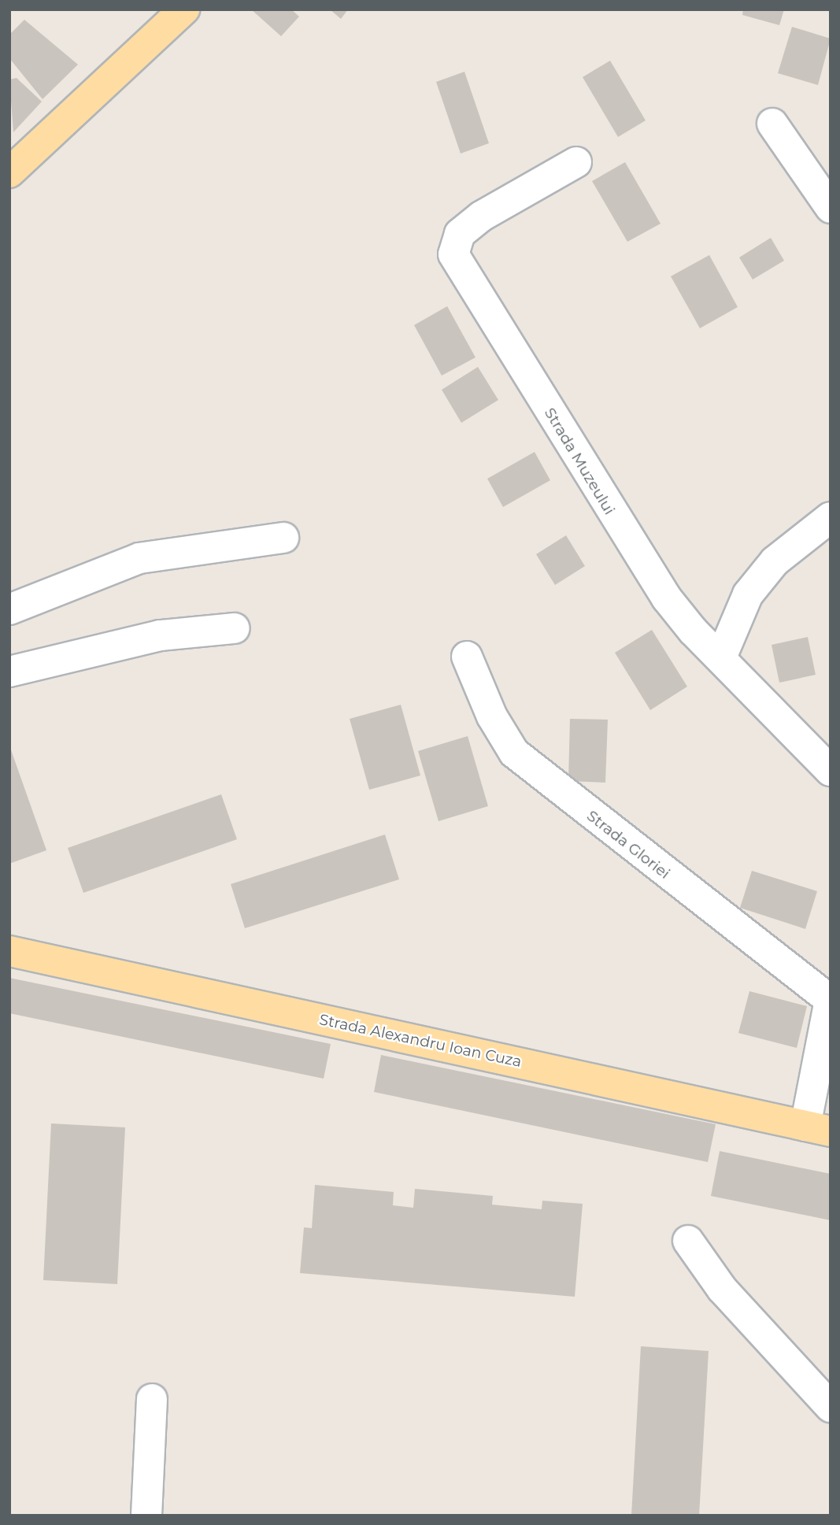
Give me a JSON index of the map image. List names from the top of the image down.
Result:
{
  "streets": {
    "main road": ["Strada Alexandru Ioan Cuza"],
    "street": ["Strada Muzeului", "Strada Gloriei"]
  }
}
